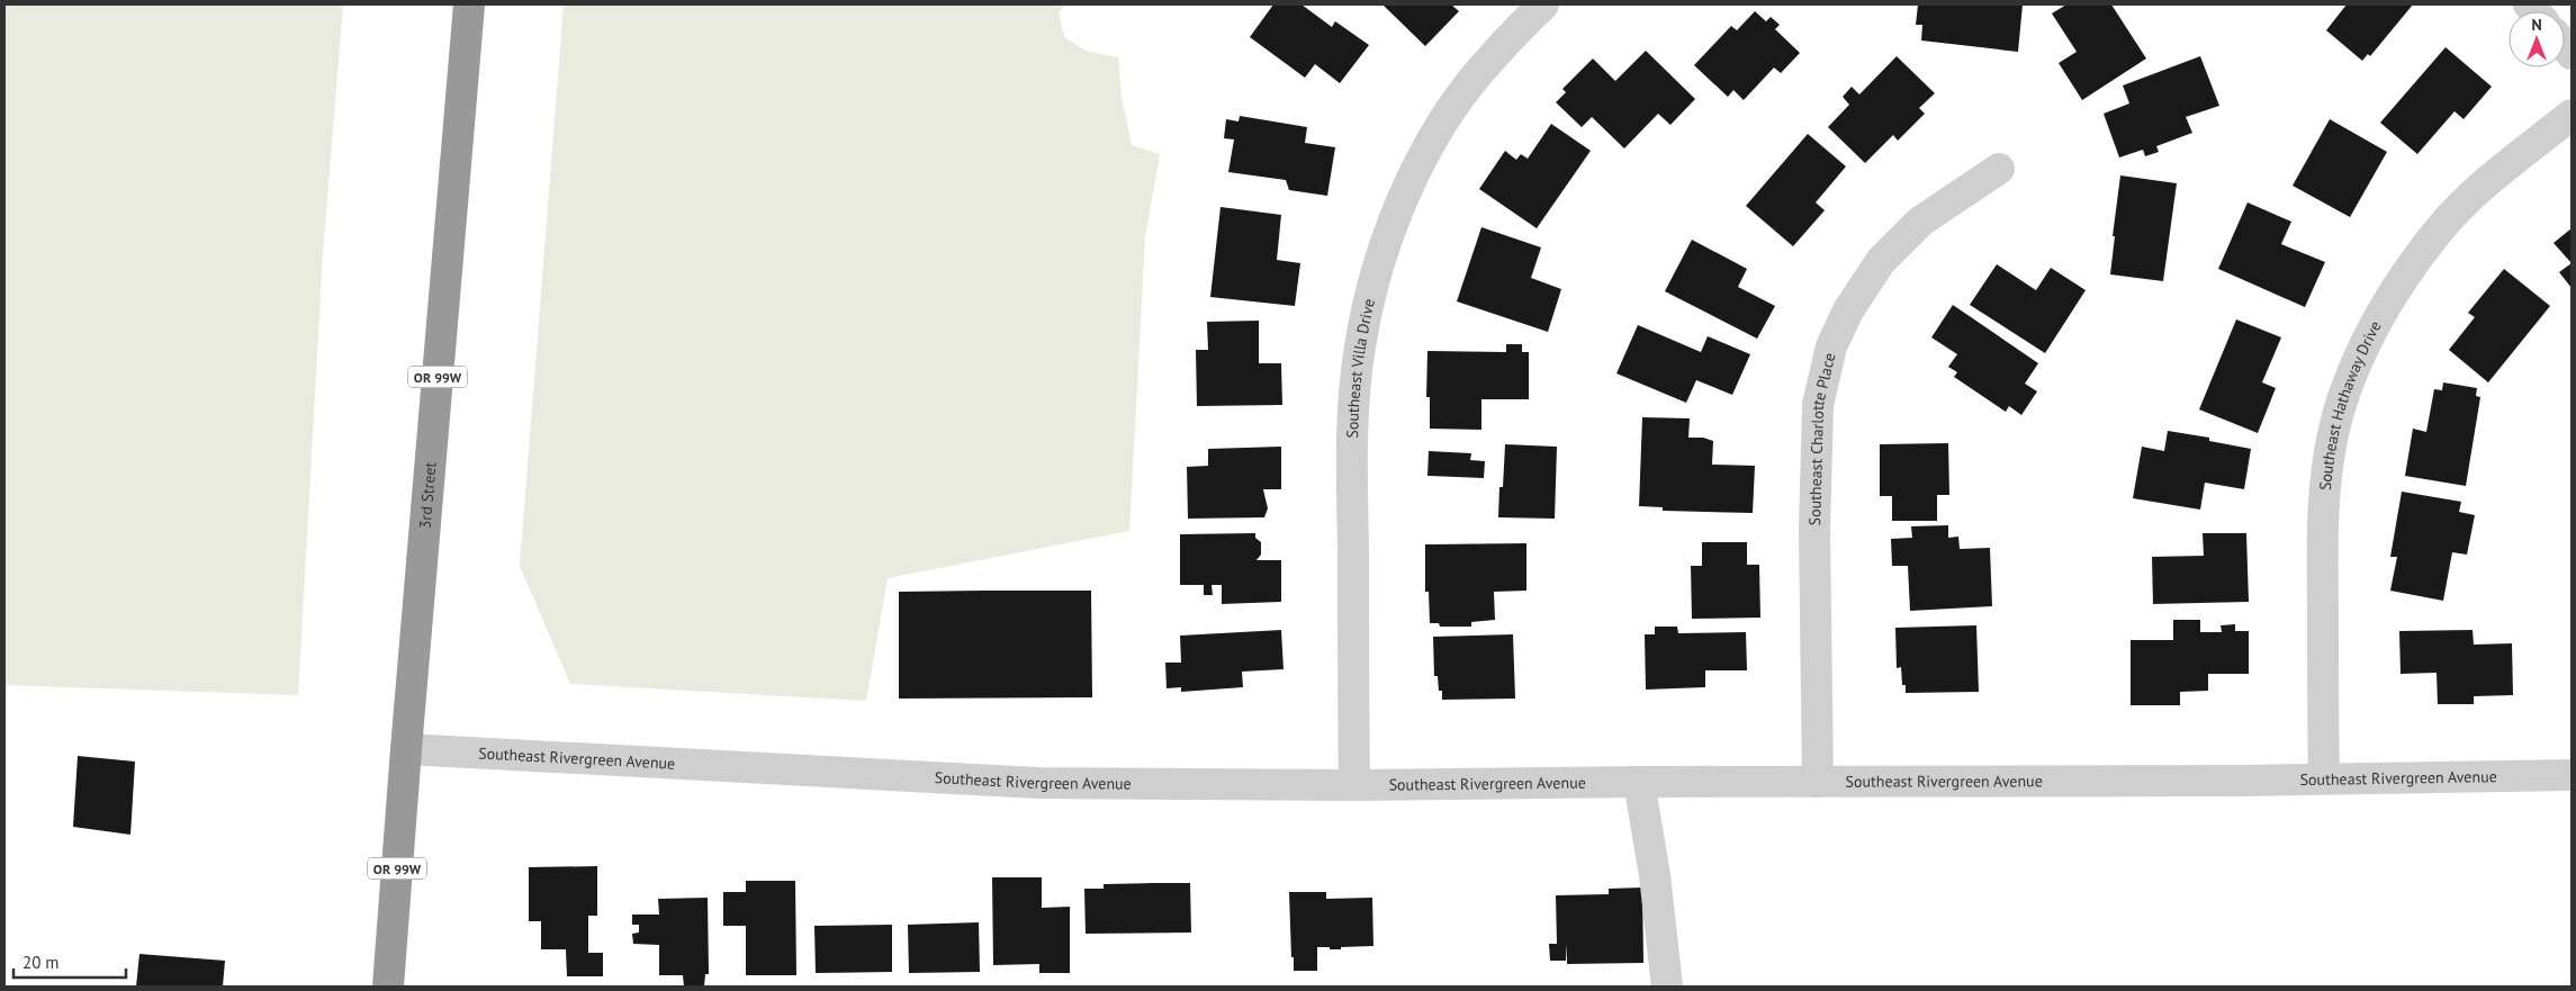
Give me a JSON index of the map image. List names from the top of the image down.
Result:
{
  "streets": {
    "highway": ["OR 99W", "3rd Street"],
    "street": [
      "Southeast Villa Drive",
      "Southeast Hathaway Drive",
      "Southeast Charlotte Place",
      "Southeast Rivergreen Avenue"
    ]
  },
  "crossings": [
    ["Southeast Villa Drive", "Southeast Rivergreen Avenue"],
    ["Southeast Hathaway Drive", "Southeast Rivergreen Avenue"],
    ["Southeast Charlotte Place", "Southeast Rivergreen Avenue"],
    ["3rd Street", "Southeast Rivergreen Avenue"]
  ],
  "scale_bar": "20 m",
  "north": "top"
}
